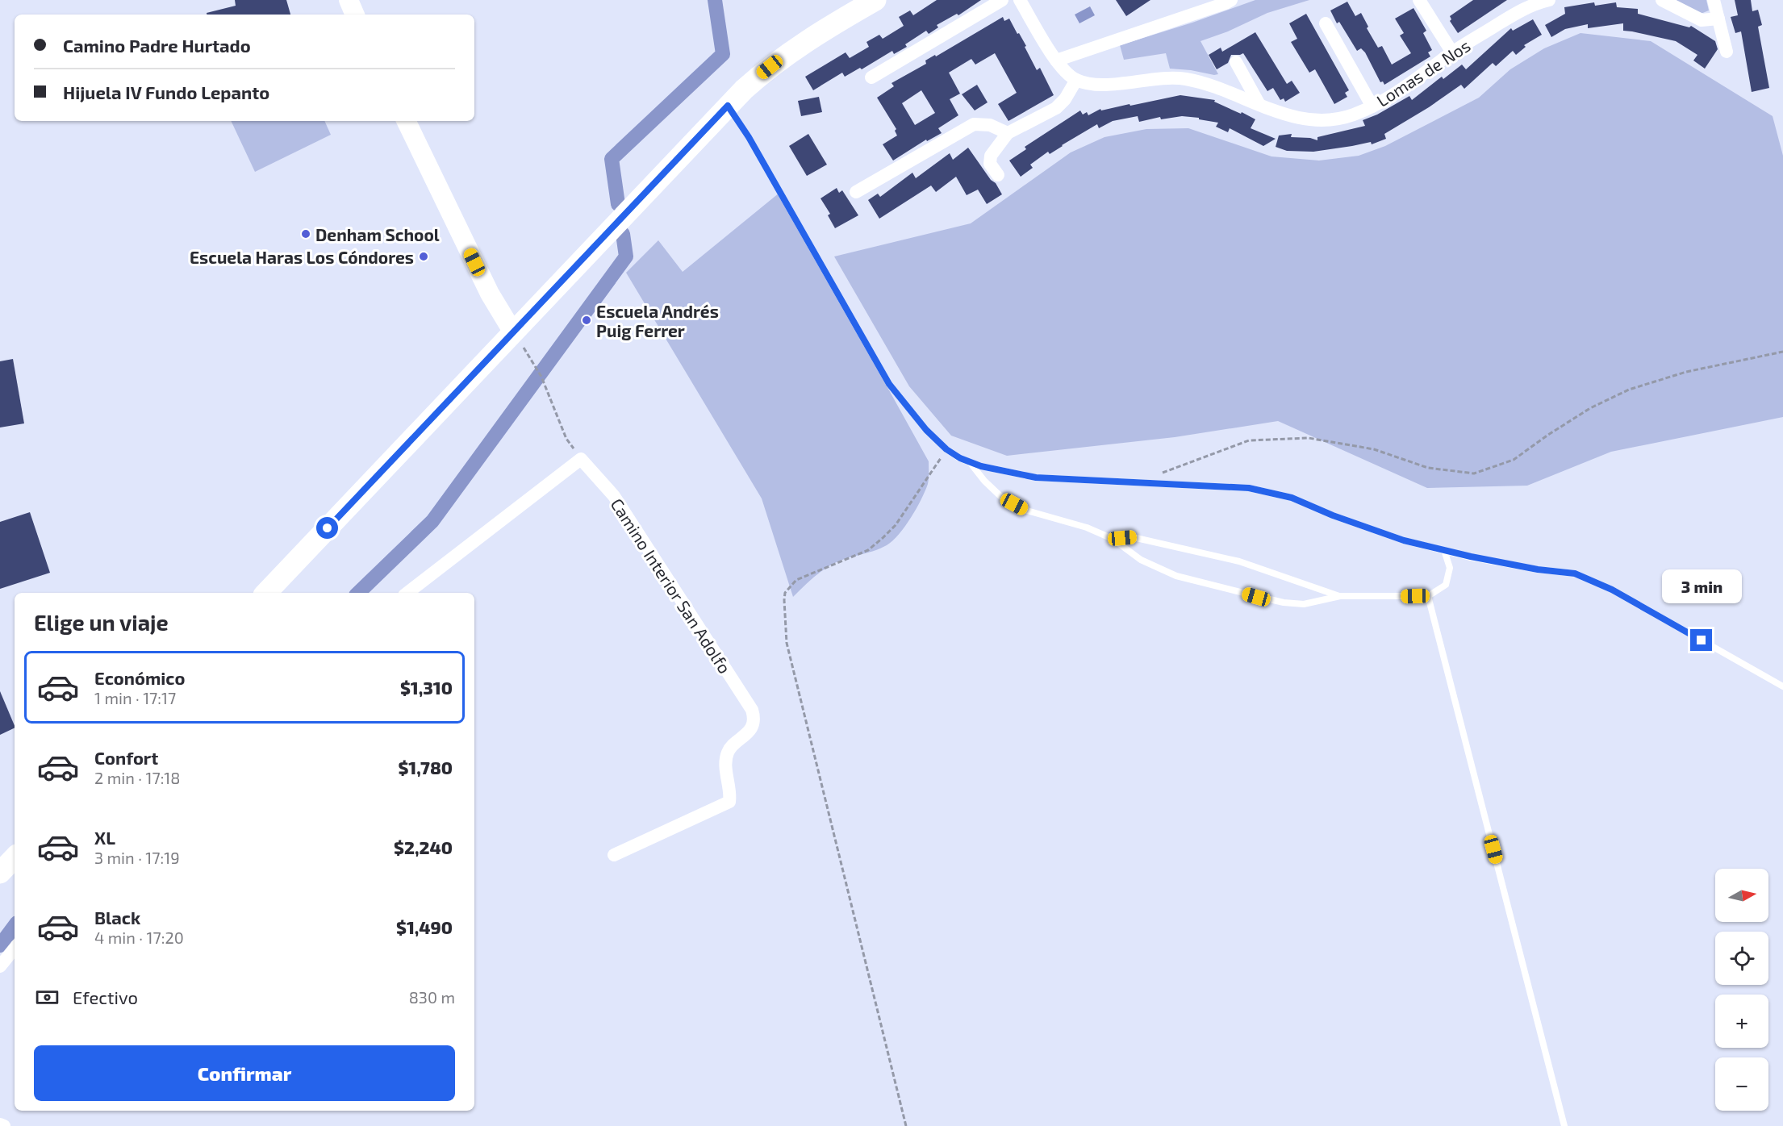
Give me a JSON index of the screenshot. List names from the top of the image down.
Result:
{
  "streets": {
    "street": ["Lomas de Nos", "Camino Interior San Adolfo"]
  },
  "places": ["Denham School", "Escuela Haras Los Cóndores", "Escuela Andrés Puig Ferrer"],
  "north": "right",
  "page": {
    "banner": ["Camino Padre Hurtado", "Hijuela IV Fundo Lepanto"],
    "bubble": "3 min",
    "heading": "Elige un viaje",
    "list": [
      {
        "name": "Económico",
        "note": "1 min · 17:17",
        "value": "$1,310"
      },
      {
        "name": "Confort",
        "note": "2 min · 17:18",
        "value": "$1,780"
      },
      {
        "name": "XL",
        "note": "3 min · 17:19",
        "value": "$2,240"
      },
      {
        "name": "Black",
        "note": "4 min · 17:20",
        "value": "$1,490"
      }
    ],
    "map_buttons": ["+", "−"],
    "pay": ["Efectivo", "830 m"],
    "buttons": "Confirmar"
  }
}
